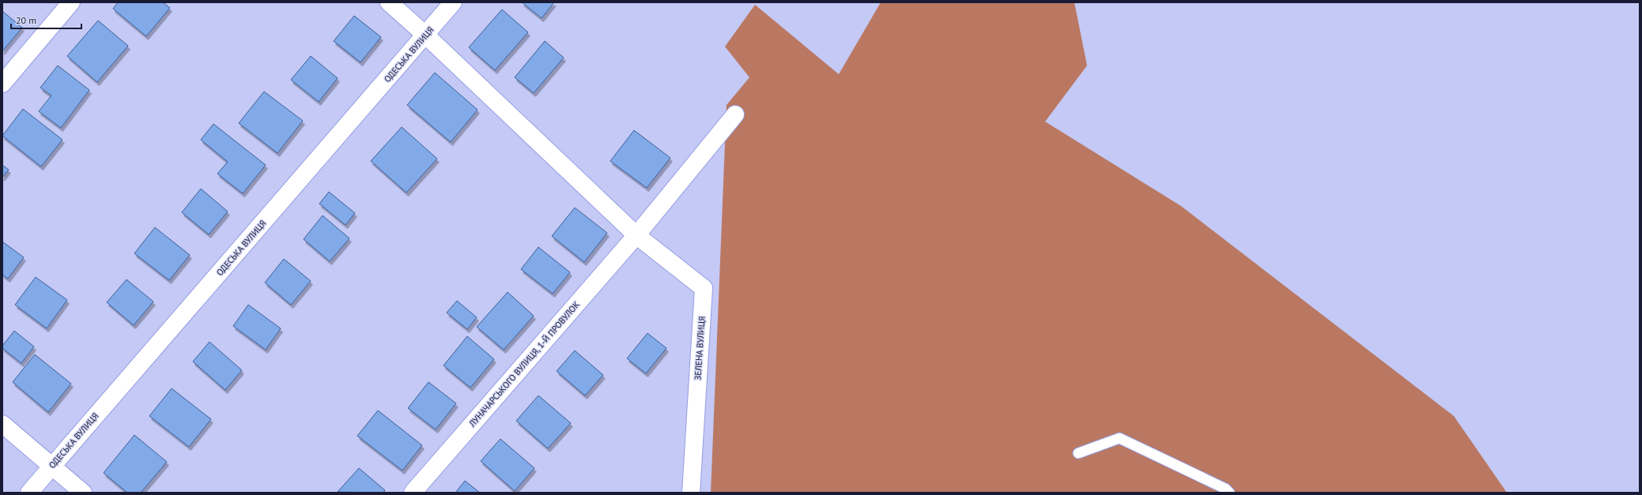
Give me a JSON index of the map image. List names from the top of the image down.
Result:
{
  "streets": {
    "street": ["ОДЕСЬКА ВУЛИЦЯ", "ЗЕЛЕНА ВУЛИЦЯ", "ЛУНАЧАРСЬКОГО ВУЛИЦЯ, 1-Й ПРОВУЛОК"]
  },
  "crossings": [
    ["ЗЕЛЕНА ВУЛИЦЯ", "ЛУНАЧАРСЬКОГО ВУЛИЦЯ, 1-Й ПРОВУЛОК"]
  ],
  "scale_bar": "20 m"
}
